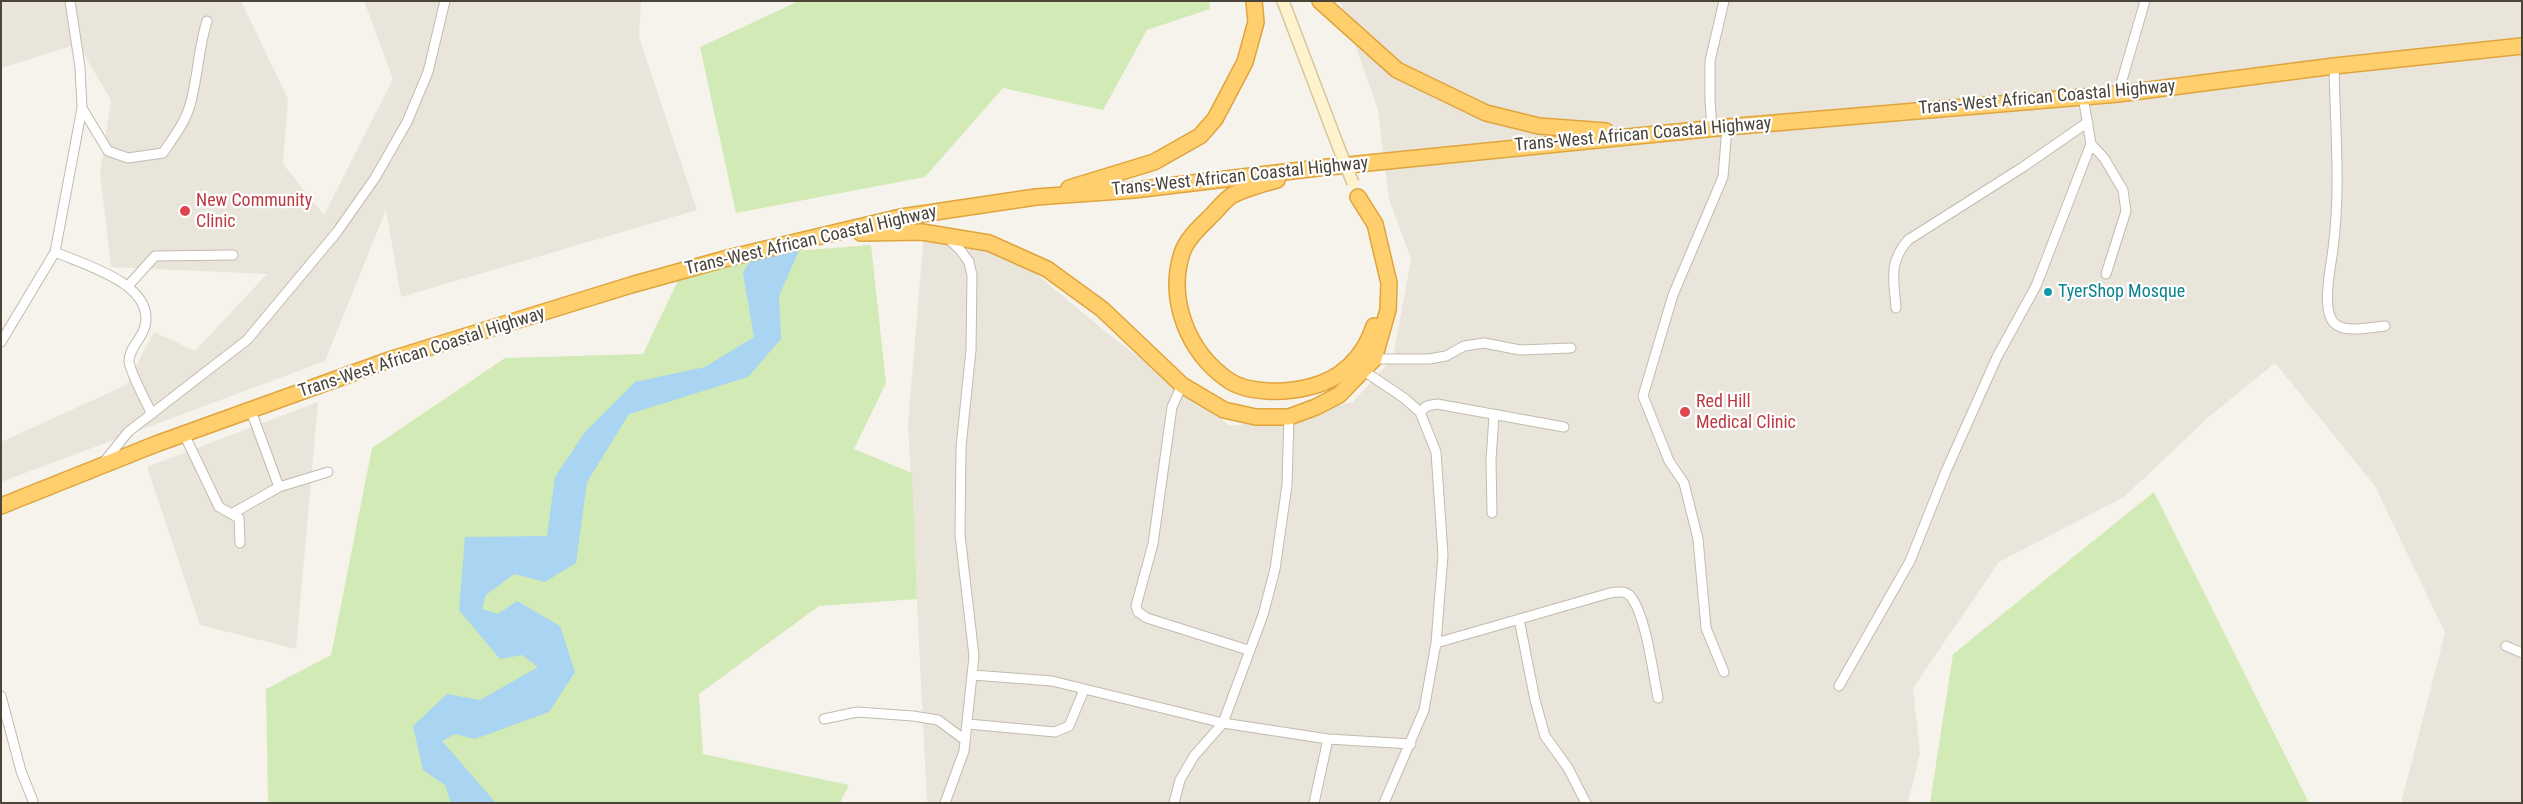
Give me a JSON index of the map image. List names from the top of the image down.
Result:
{
  "streets": {
    "highway": ["Trans-West African Coastal Highway"]
  },
  "places": ["New Community Clinic", "TyerShop Mosque", "Red Hill Medical Clinic"]
}
